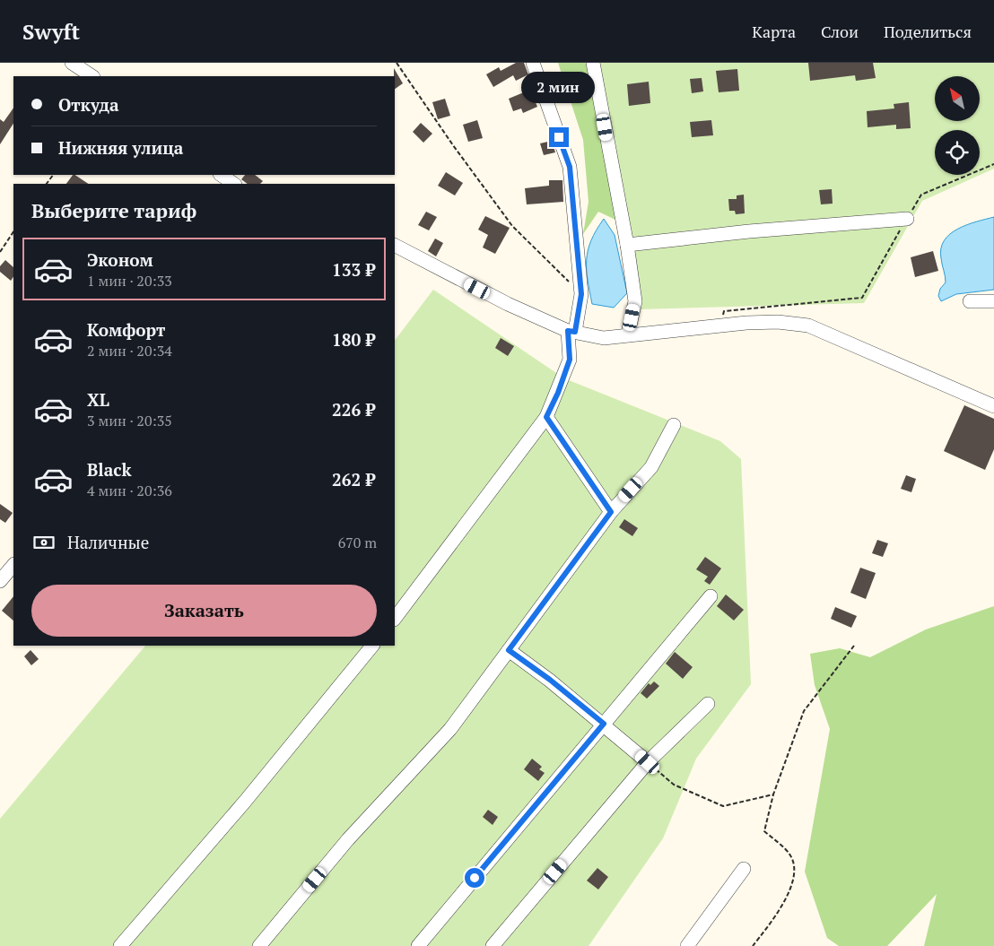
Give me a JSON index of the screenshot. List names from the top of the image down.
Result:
{
  "north": "top left",
  "page": {
    "header": "Swyft",
    "nav": ["Карта", "Слои", "Поделиться"],
    "bubble": "2 мин",
    "banner": ["Откуда", "Нижняя улица"],
    "heading": "Выберите тариф",
    "list": [
      {
        "name": "Эконом",
        "note": "1 мин · 20:33",
        "value": "133 ₽"
      },
      {
        "name": "Комфорт",
        "note": "2 мин · 20:34",
        "value": "180 ₽"
      },
      {
        "name": "XL",
        "note": "3 мин · 20:35",
        "value": "226 ₽"
      },
      {
        "name": "Black",
        "note": "4 мин · 20:36",
        "value": "262 ₽"
      }
    ],
    "pay": ["Наличные", "670 m"],
    "buttons": "Заказать"
  }
}
